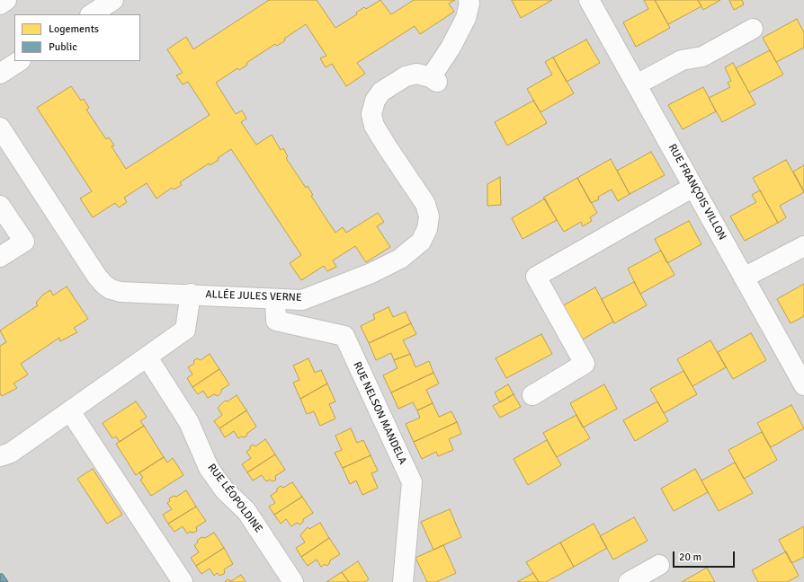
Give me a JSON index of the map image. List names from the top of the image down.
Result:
{
  "streets": {
    "street": [
      "RUE FRANÇOIS VILLON",
      "ALLÉE JULES VERNE",
      "RUE NELSON MANDELA",
      "RUE LÉOPOLDINE"
    ]
  },
  "crossings": [
    ["ALLÉE JULES VERNE", "RUE NELSON MANDELA"]
  ],
  "legend": ["Logements", "Public"],
  "scale_bar": "20 m"
}
